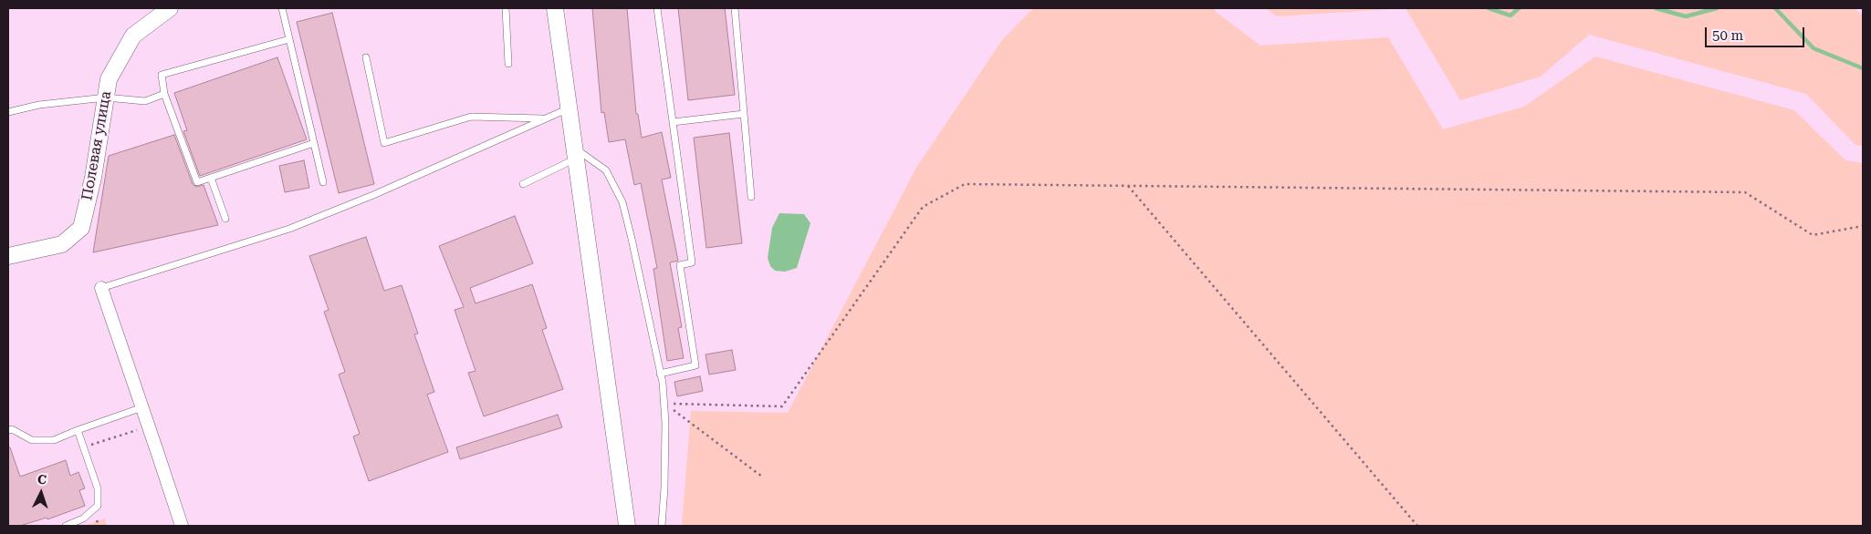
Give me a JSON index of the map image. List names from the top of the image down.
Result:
{
  "streets": {
    "street": ["Полевая улица"]
  },
  "scale_bar": "50 m",
  "north": "top"
}
